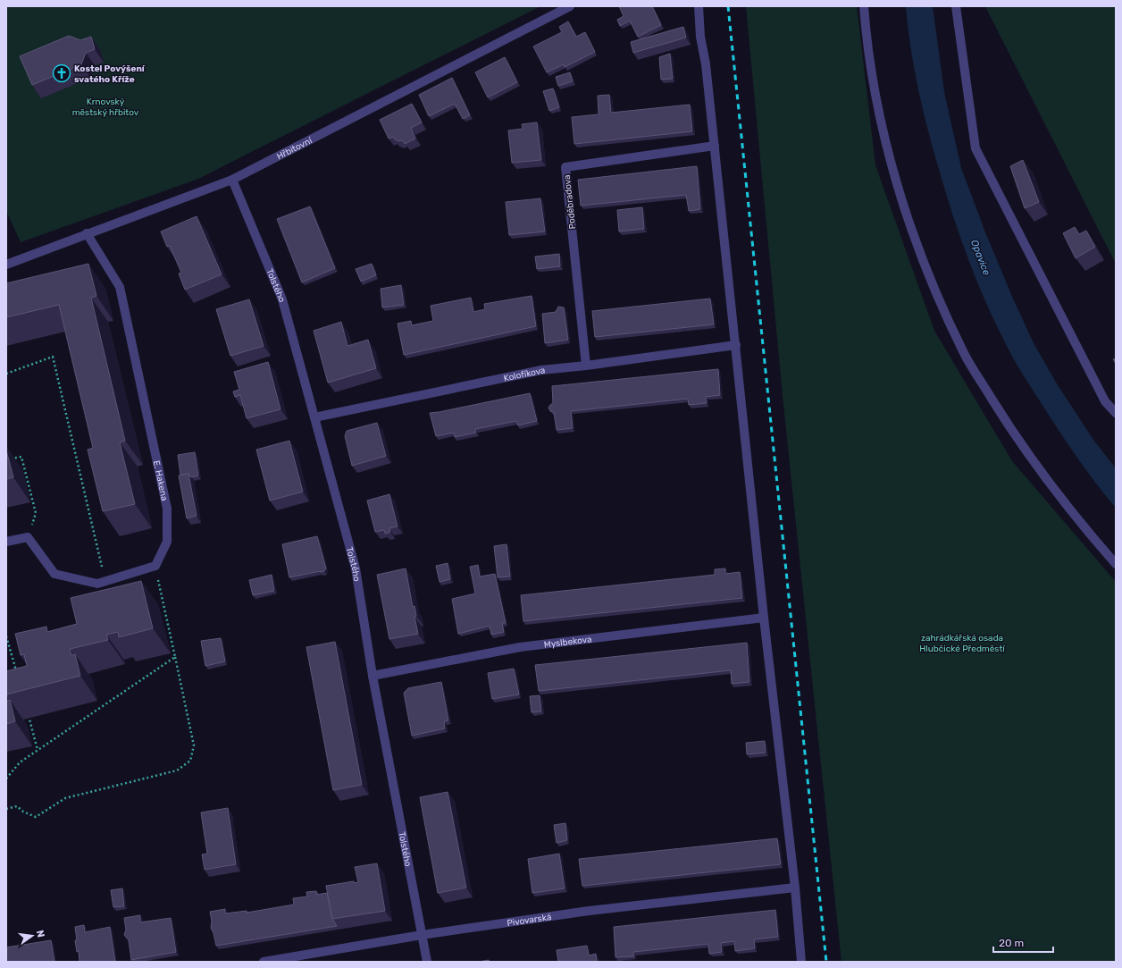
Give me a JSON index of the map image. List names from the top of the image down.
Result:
{
  "streets": {
    "street": [
      "Hřbitovní",
      "Poděbradova",
      "Tolstého",
      "Kolofíkova",
      "E. Hakena",
      "Myslbekova",
      "Pivovarská"
    ]
  },
  "crossings": [
    ["Hřbitovní", "Tolstého"],
    ["Hřbitovní", "E. Hakena"],
    ["Poděbradova", "Kolofíkova"],
    ["Tolstého", "Kolofíkova"],
    ["Tolstého", "Myslbekova"],
    ["Tolstého", "Pivovarská"]
  ],
  "water": ["Opavice"],
  "parks": ["Krnovský městský hřbitov", "zahrádkářská osada Hlubčické Předměstí"],
  "places": {
    "church": ["Kostel Povýšení svatého Kříže"]
  },
  "scale_bar": "20 m",
  "north": "right"
}
